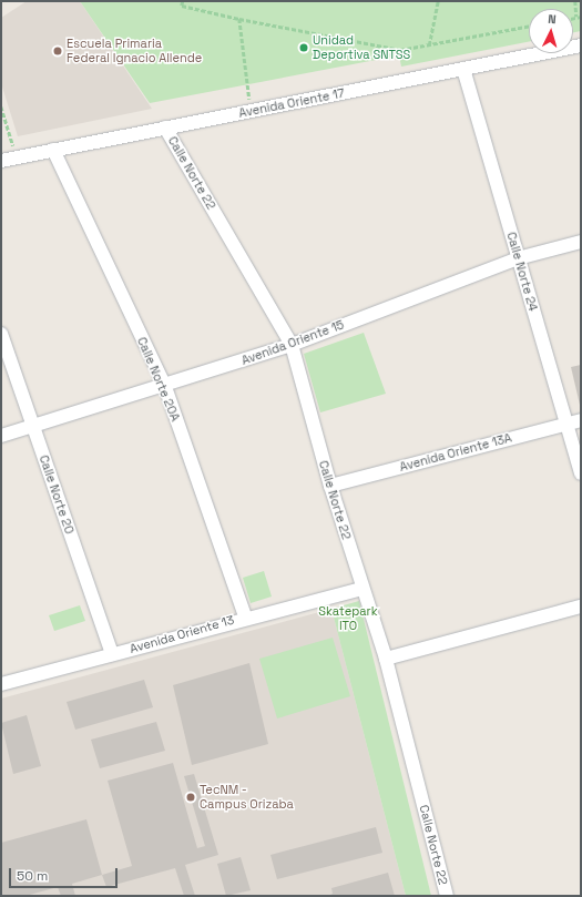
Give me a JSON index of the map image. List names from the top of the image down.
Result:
{
  "streets": {
    "street": [
      "Avenida Oriente 17",
      "Calle Norte 22",
      "Calle Norte 24",
      "Avenida Oriente 15",
      "Calle Norte 20A",
      "Avenida Oriente 13A",
      "Calle Norte 20",
      "Avenida Oriente 13"
    ]
  },
  "crossings": [
    ["Avenida Oriente 17", "Calle Norte 22"],
    ["Avenida Oriente 17", "Calle Norte 24"],
    ["Avenida Oriente 17", "Calle Norte 20A"],
    ["Calle Norte 22", "Avenida Oriente 15"],
    ["Calle Norte 22", "Avenida Oriente 13A"],
    ["Calle Norte 22", "Avenida Oriente 13"],
    ["Calle Norte 24", "Avenida Oriente 15"],
    ["Calle Norte 24", "Avenida Oriente 13A"],
    ["Avenida Oriente 15", "Calle Norte 20A"],
    ["Avenida Oriente 15", "Calle Norte 20"],
    ["Calle Norte 20A", "Avenida Oriente 13"],
    ["Calle Norte 20", "Avenida Oriente 13"]
  ],
  "parks": ["Skatepark ITO"],
  "places": ["Unidad Deportiva SNTSS", "Escuela Primaria Federal Ignacio Allende", "TecNM - Campus Orizaba"],
  "scale_bar": "50 m",
  "north": "top"
}
